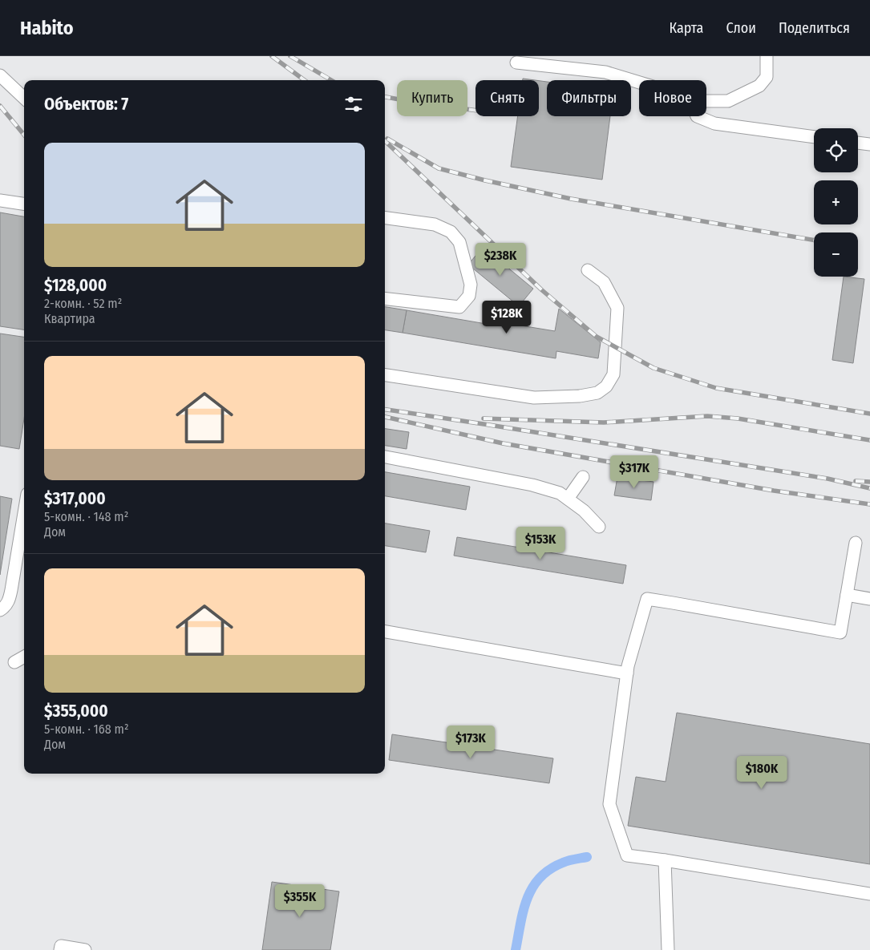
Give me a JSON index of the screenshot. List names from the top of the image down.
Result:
{
  "page": {
    "header": "Habito",
    "nav": ["Карта", "Слои", "Поделиться"],
    "chip": [
      "Купить",
      "Снять",
      "Фильтры",
      "Новое"
    ],
    "heading": "Объектов: 7",
    "map_buttons": ["+", "−"],
    "list": [
      {
        "name": "$128,000",
        "note": "2-комн. · 52 m² · Квартира"
      },
      {
        "name": "$317,000",
        "note": "5-комн. · 148 m² · Дом"
      },
      {
        "name": "$355,000",
        "note": "5-комн. · 168 m² · Дом"
      }
    ],
    "price": [
      "$238K",
      "$128K",
      "$317K",
      "$153K",
      "$173K",
      "$180K",
      "$355K"
    ]
  }
}
